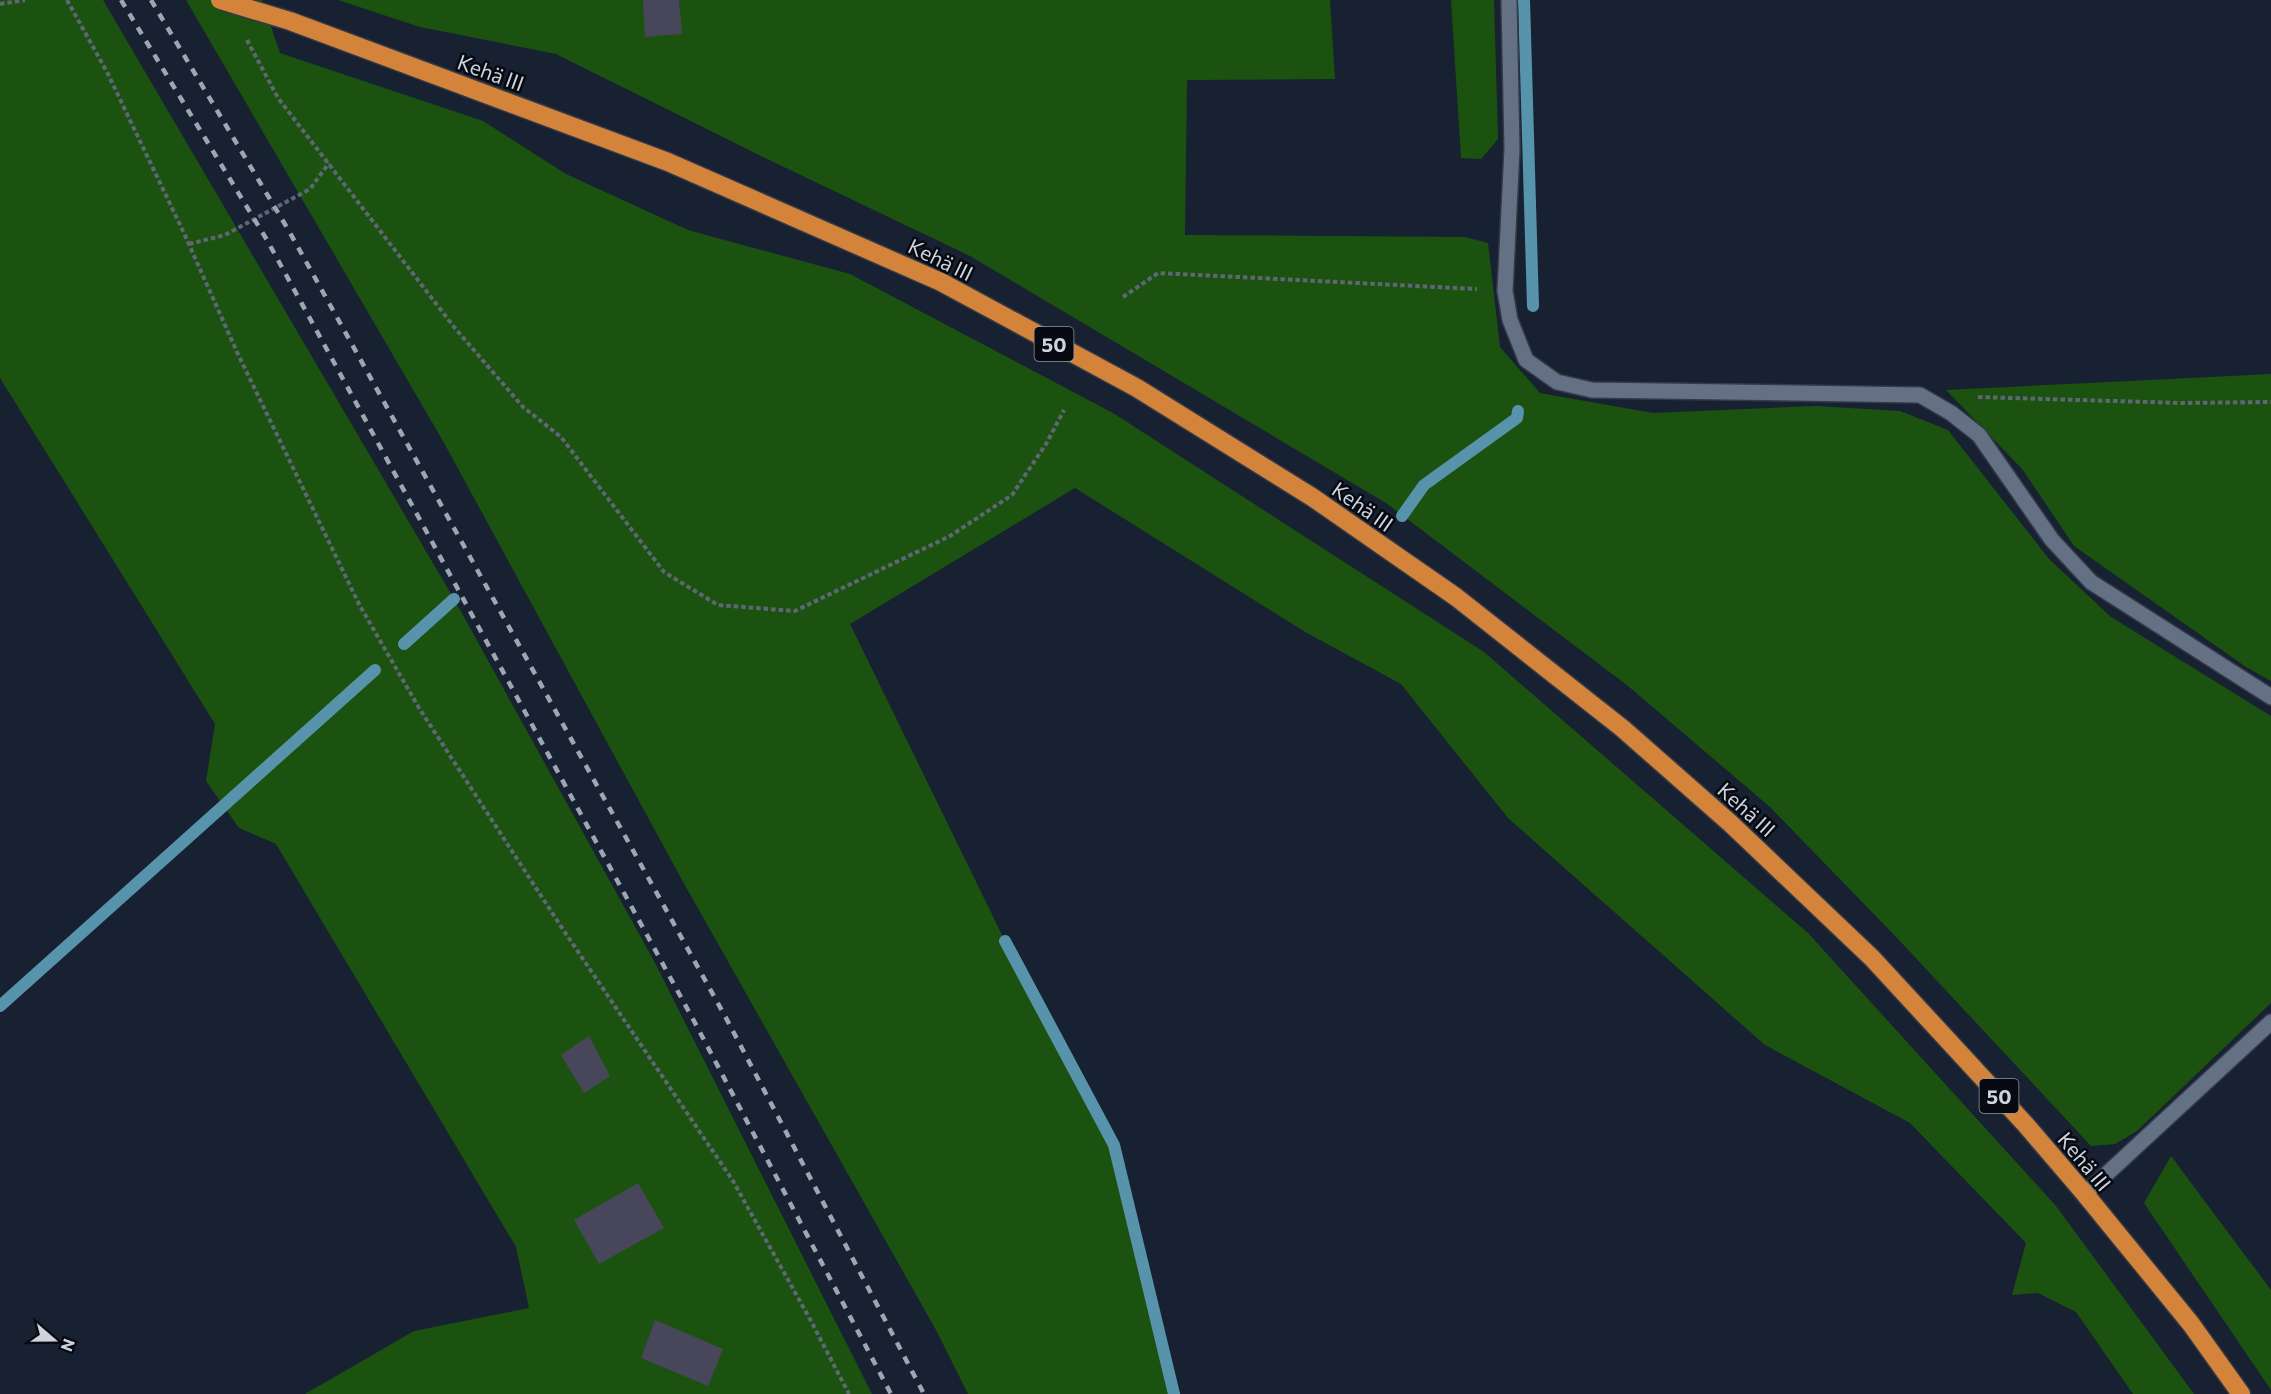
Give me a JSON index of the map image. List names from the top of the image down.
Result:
{
  "streets": {
    "highway": ["Kehä III", "50"]
  },
  "north": "right"
}
